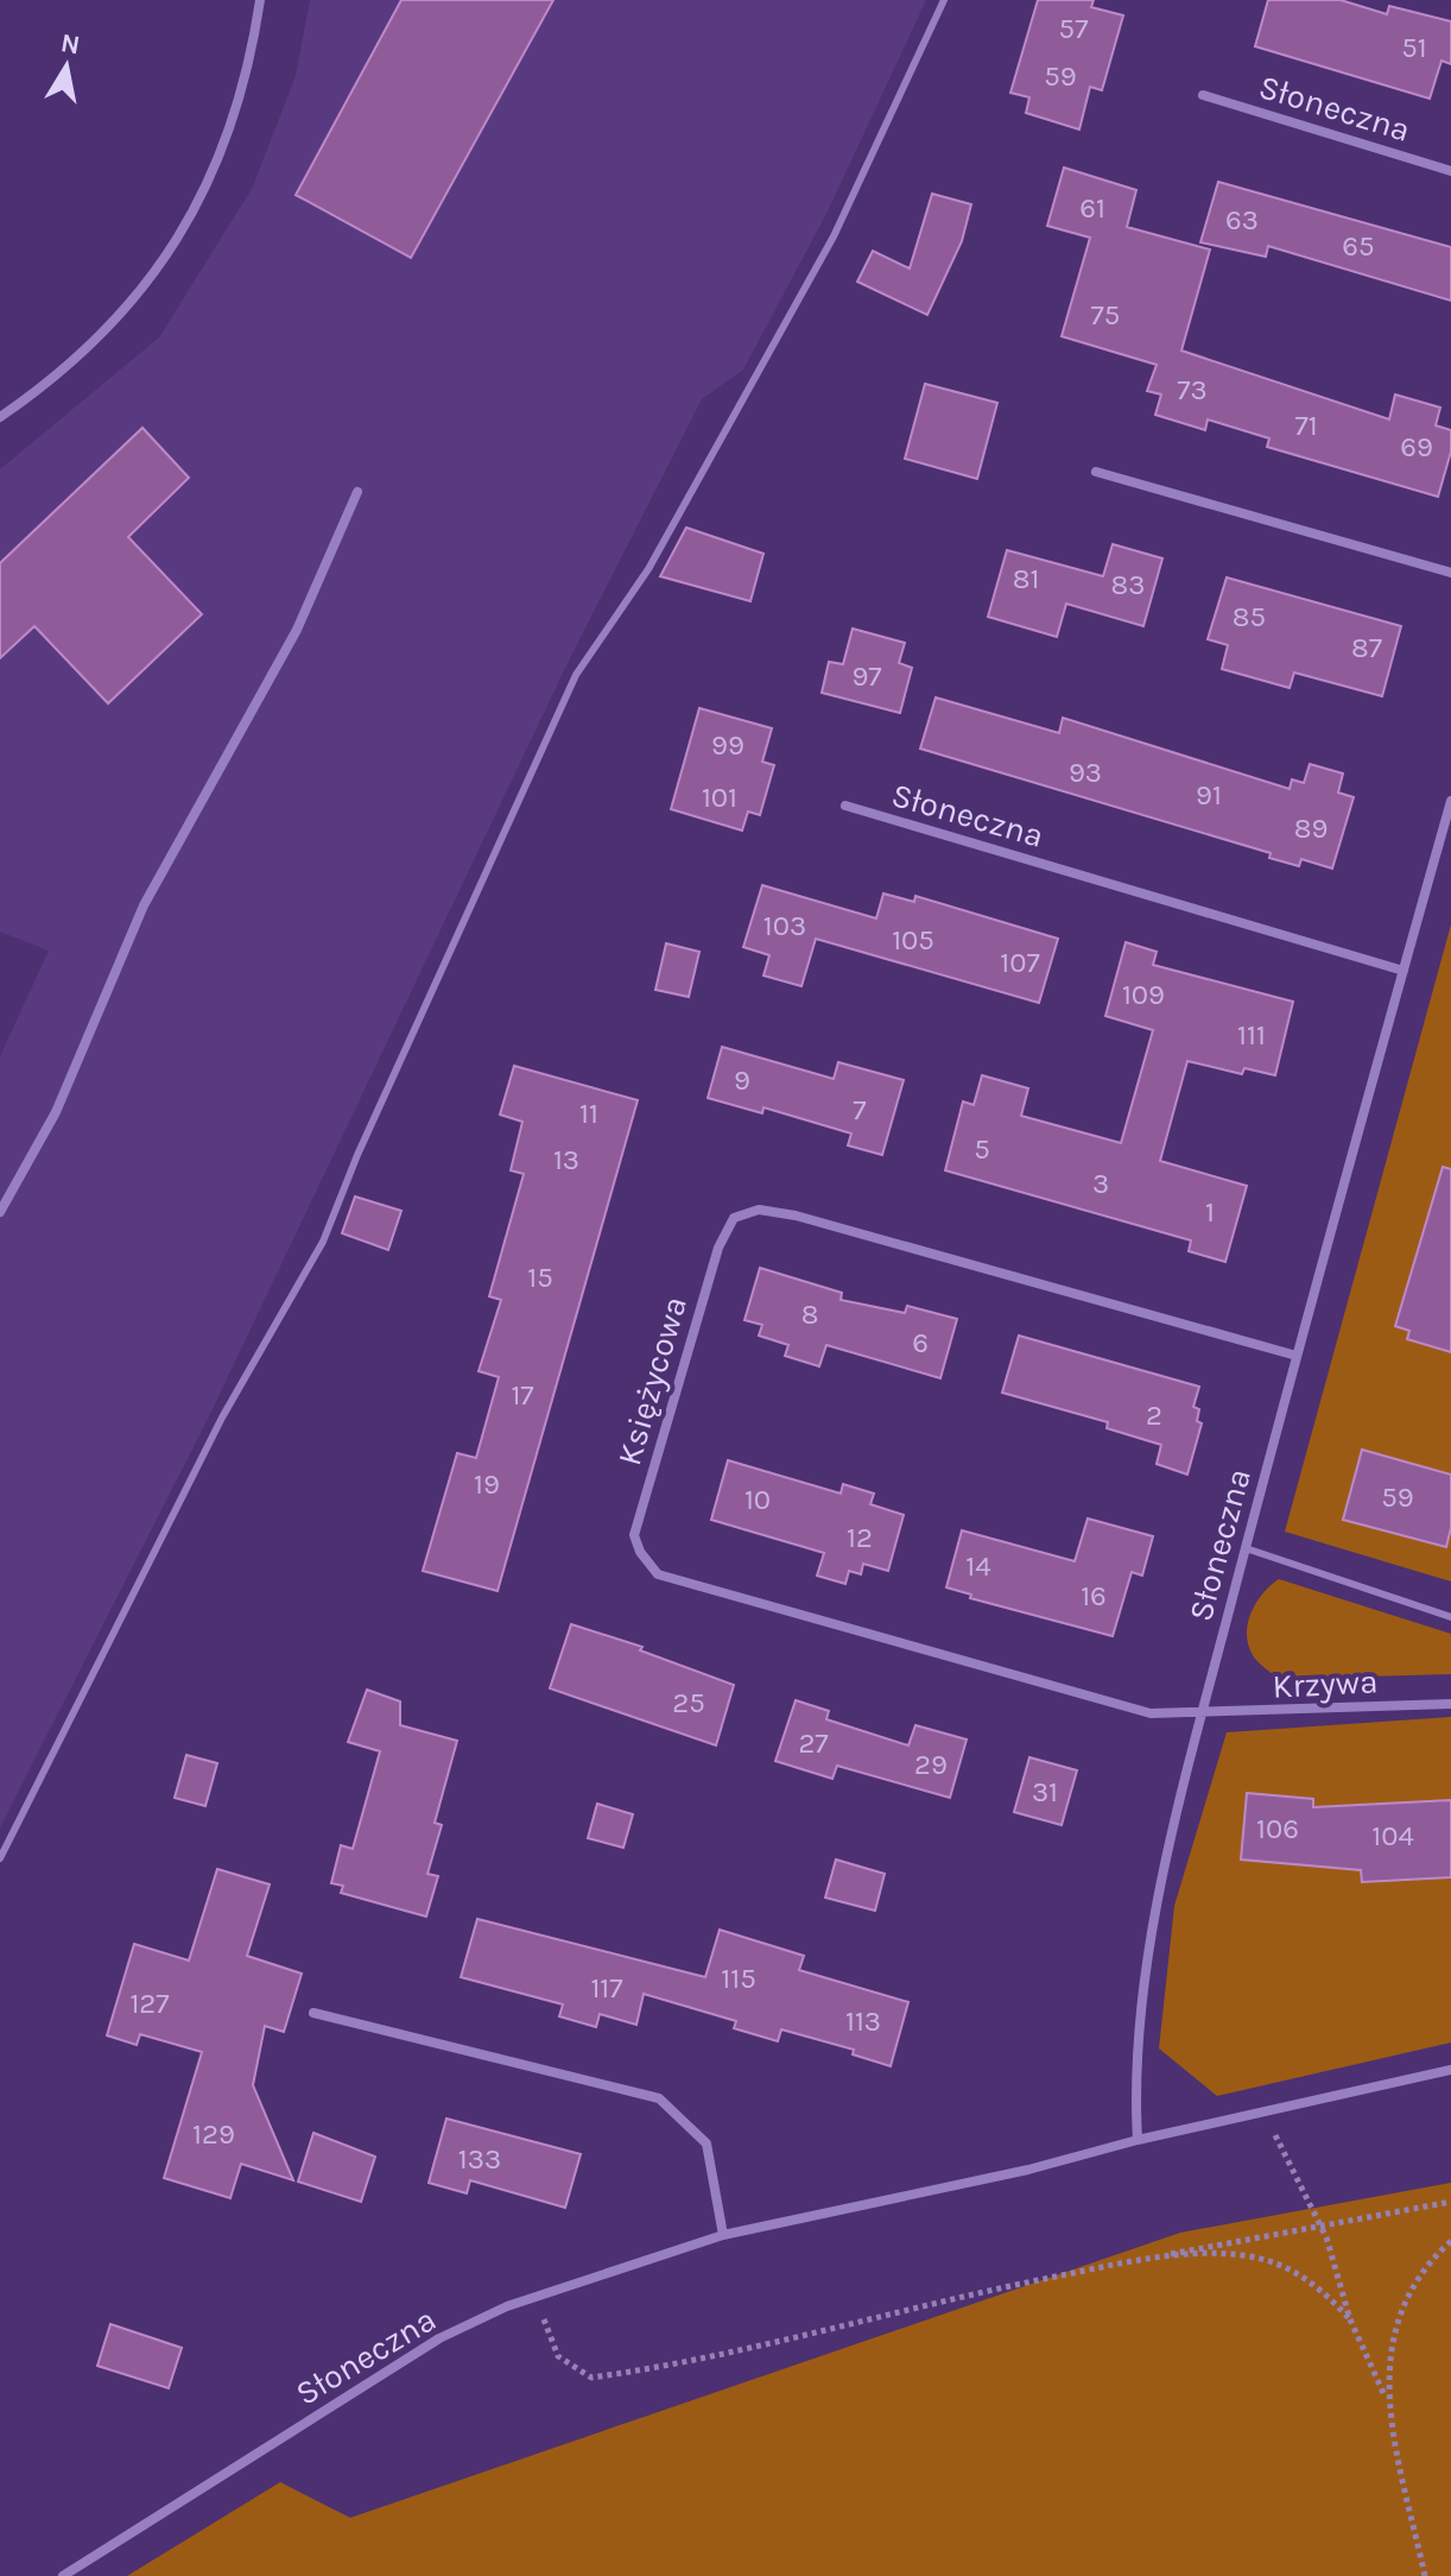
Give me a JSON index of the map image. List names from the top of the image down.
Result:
{
  "streets": {
    "street": ["Słoneczna", "Księżycowa", "Krzywa"]
  },
  "crossings": [
    ["Słoneczna", "Księżycowa"],
    ["Słoneczna", "Krzywa"],
    ["Księżycowa", "Krzywa"]
  ],
  "house_numbers": [
    "57",
    "51",
    "59",
    "61",
    "63",
    "65",
    "75",
    "73",
    "71",
    "69",
    "81",
    "83",
    "85",
    "87",
    "97",
    "99",
    "93",
    "91",
    "101",
    "89",
    "103",
    "105",
    "107",
    "109",
    "111",
    "9",
    "7",
    "11",
    "5",
    "13",
    "3",
    "1",
    "15",
    "8",
    "6",
    "17",
    "2",
    "19",
    "59",
    "10",
    "12",
    "14",
    "16",
    "25",
    "27",
    "29",
    "31",
    "106",
    "104",
    "115",
    "117",
    "127",
    "113",
    "129",
    "133"
  ],
  "north": "top"
}
